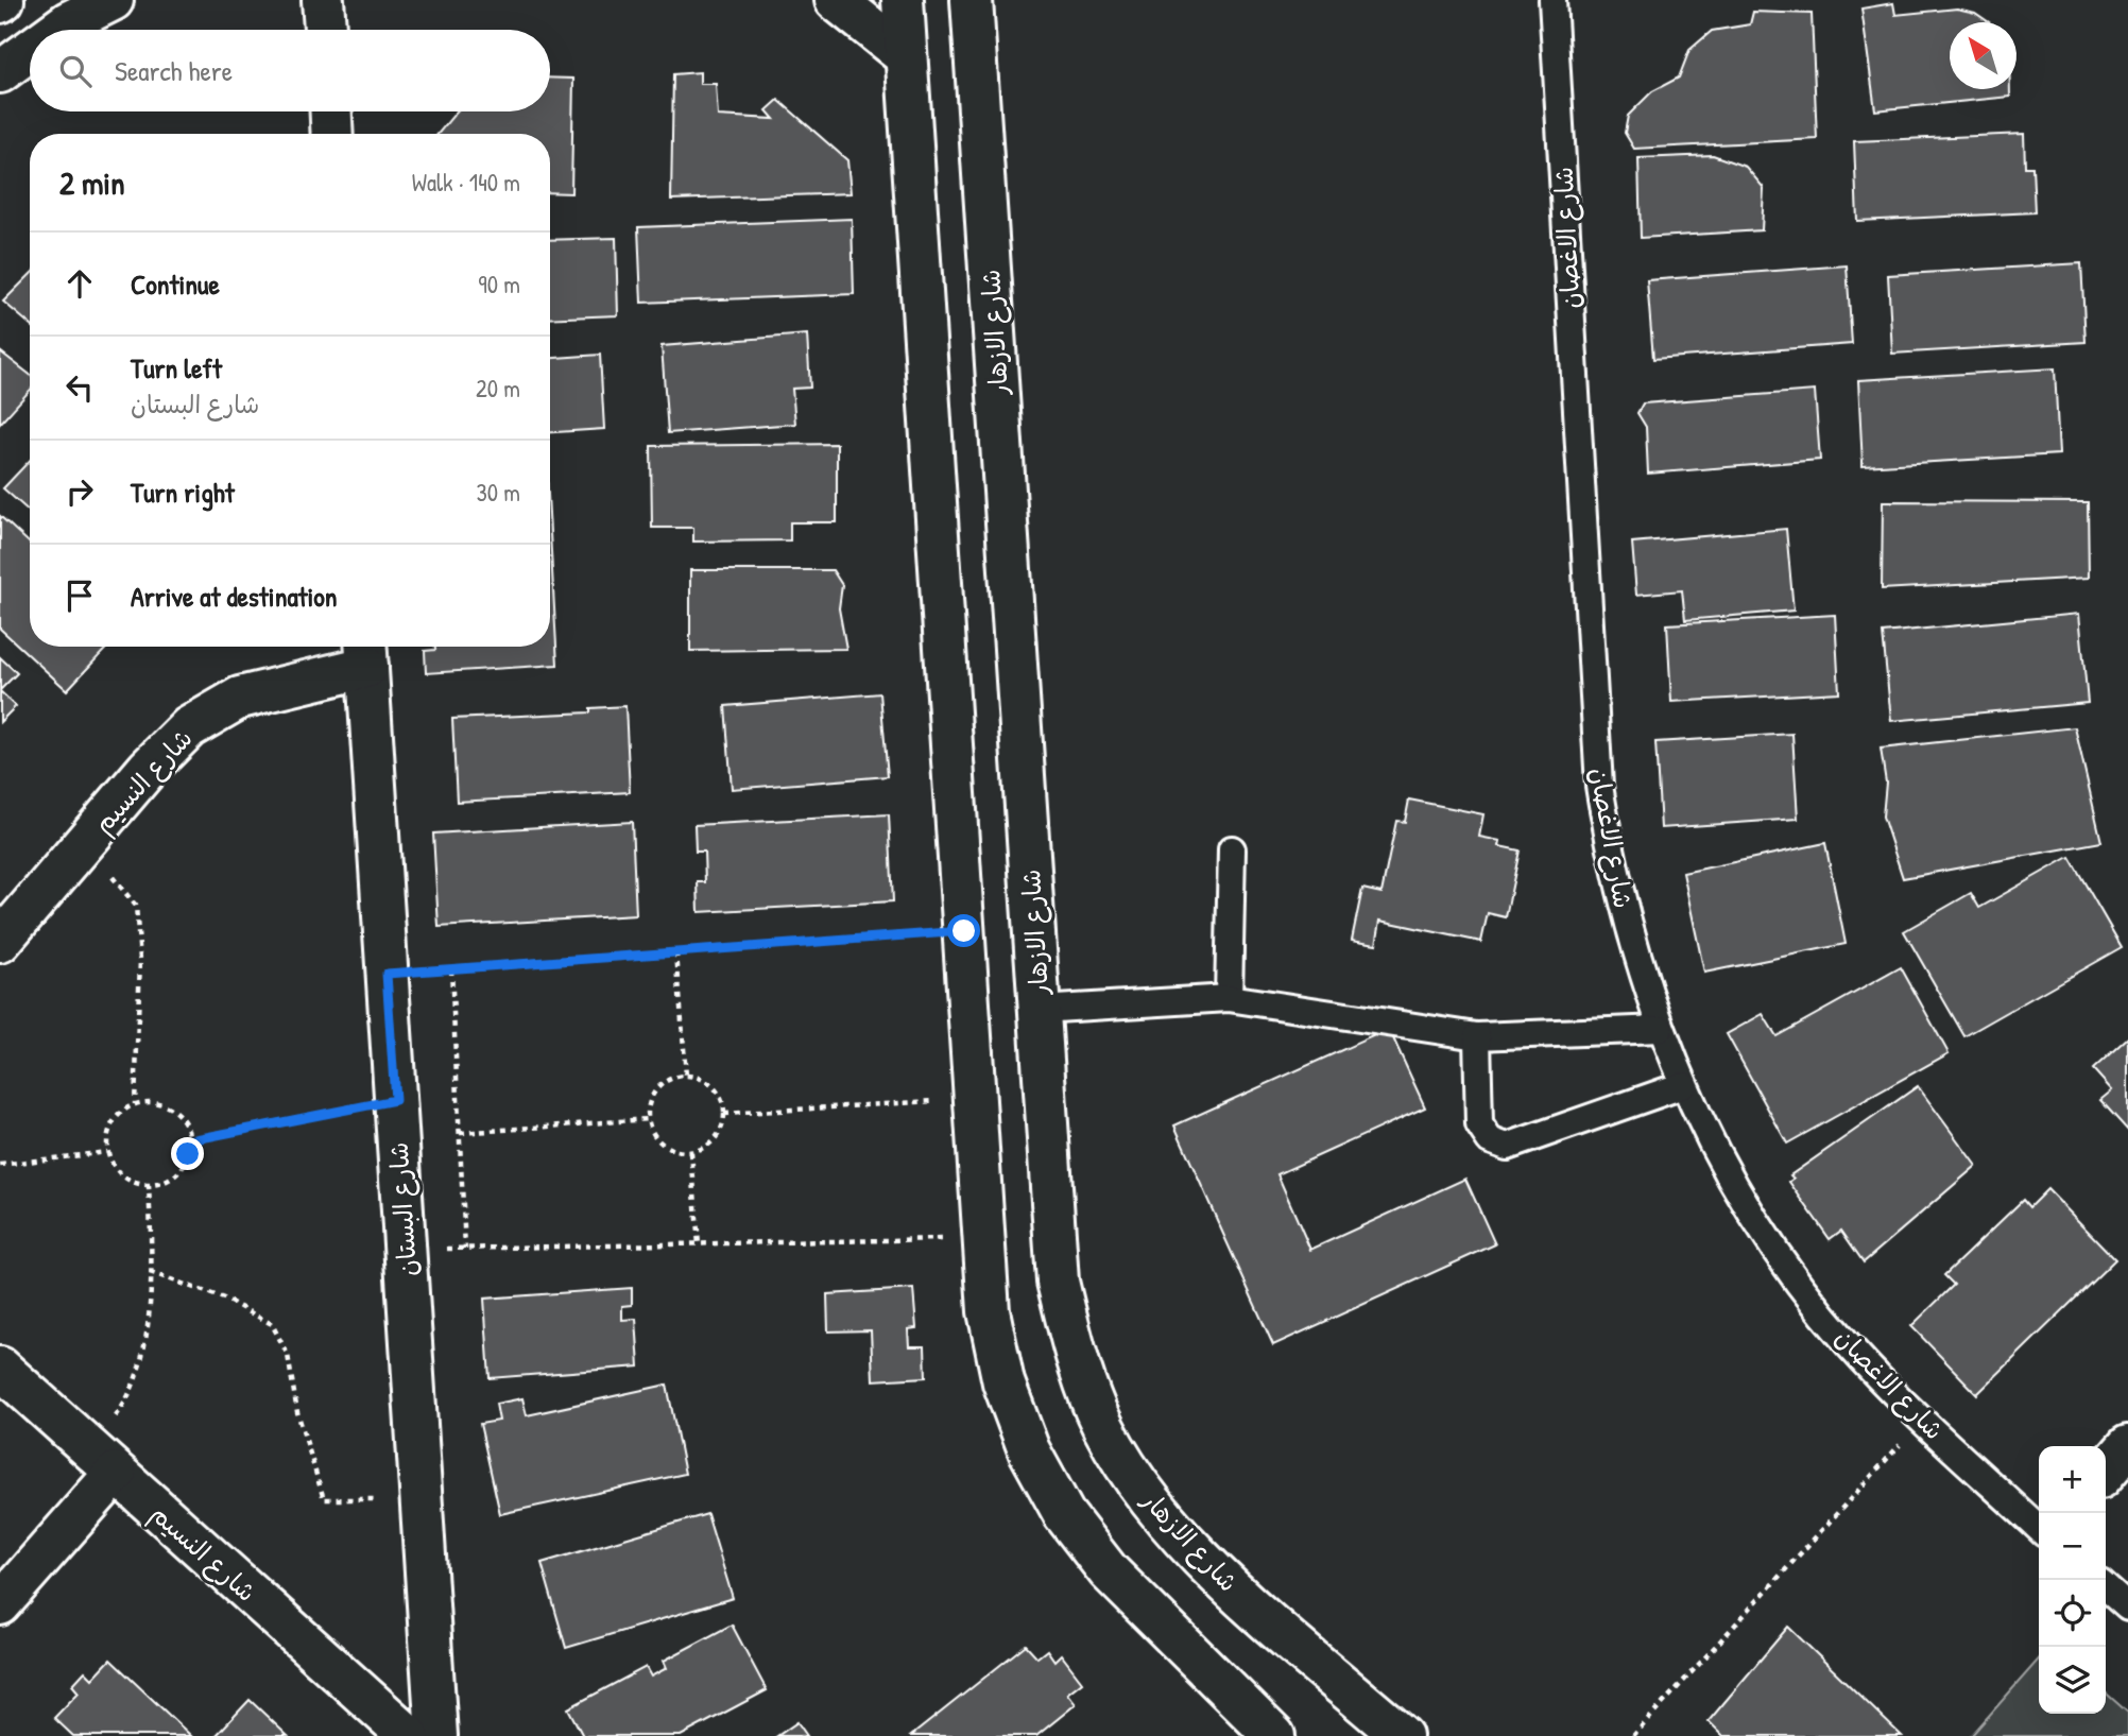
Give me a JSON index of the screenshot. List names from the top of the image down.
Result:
{
  "streets": {
    "street": ["شارع الازهار", "شارع النسيم", "شارع البستان"],
    "lane": ["شارع الاغصان"]
  },
  "crossings": [
    ["شارع النسيم", "شارع البستان"]
  ],
  "north": "top left",
  "page": {
    "search": "Search here",
    "heading": ["2 min", "Walk · 140 m"],
    "list": [
      ["Continue", "90 m"],
      ["Turn left", "شارع البستان", "20 m"],
      ["Turn right", "30 m"],
      "Arrive at destination"
    ],
    "map_buttons": ["+", "−"]
  }
}
